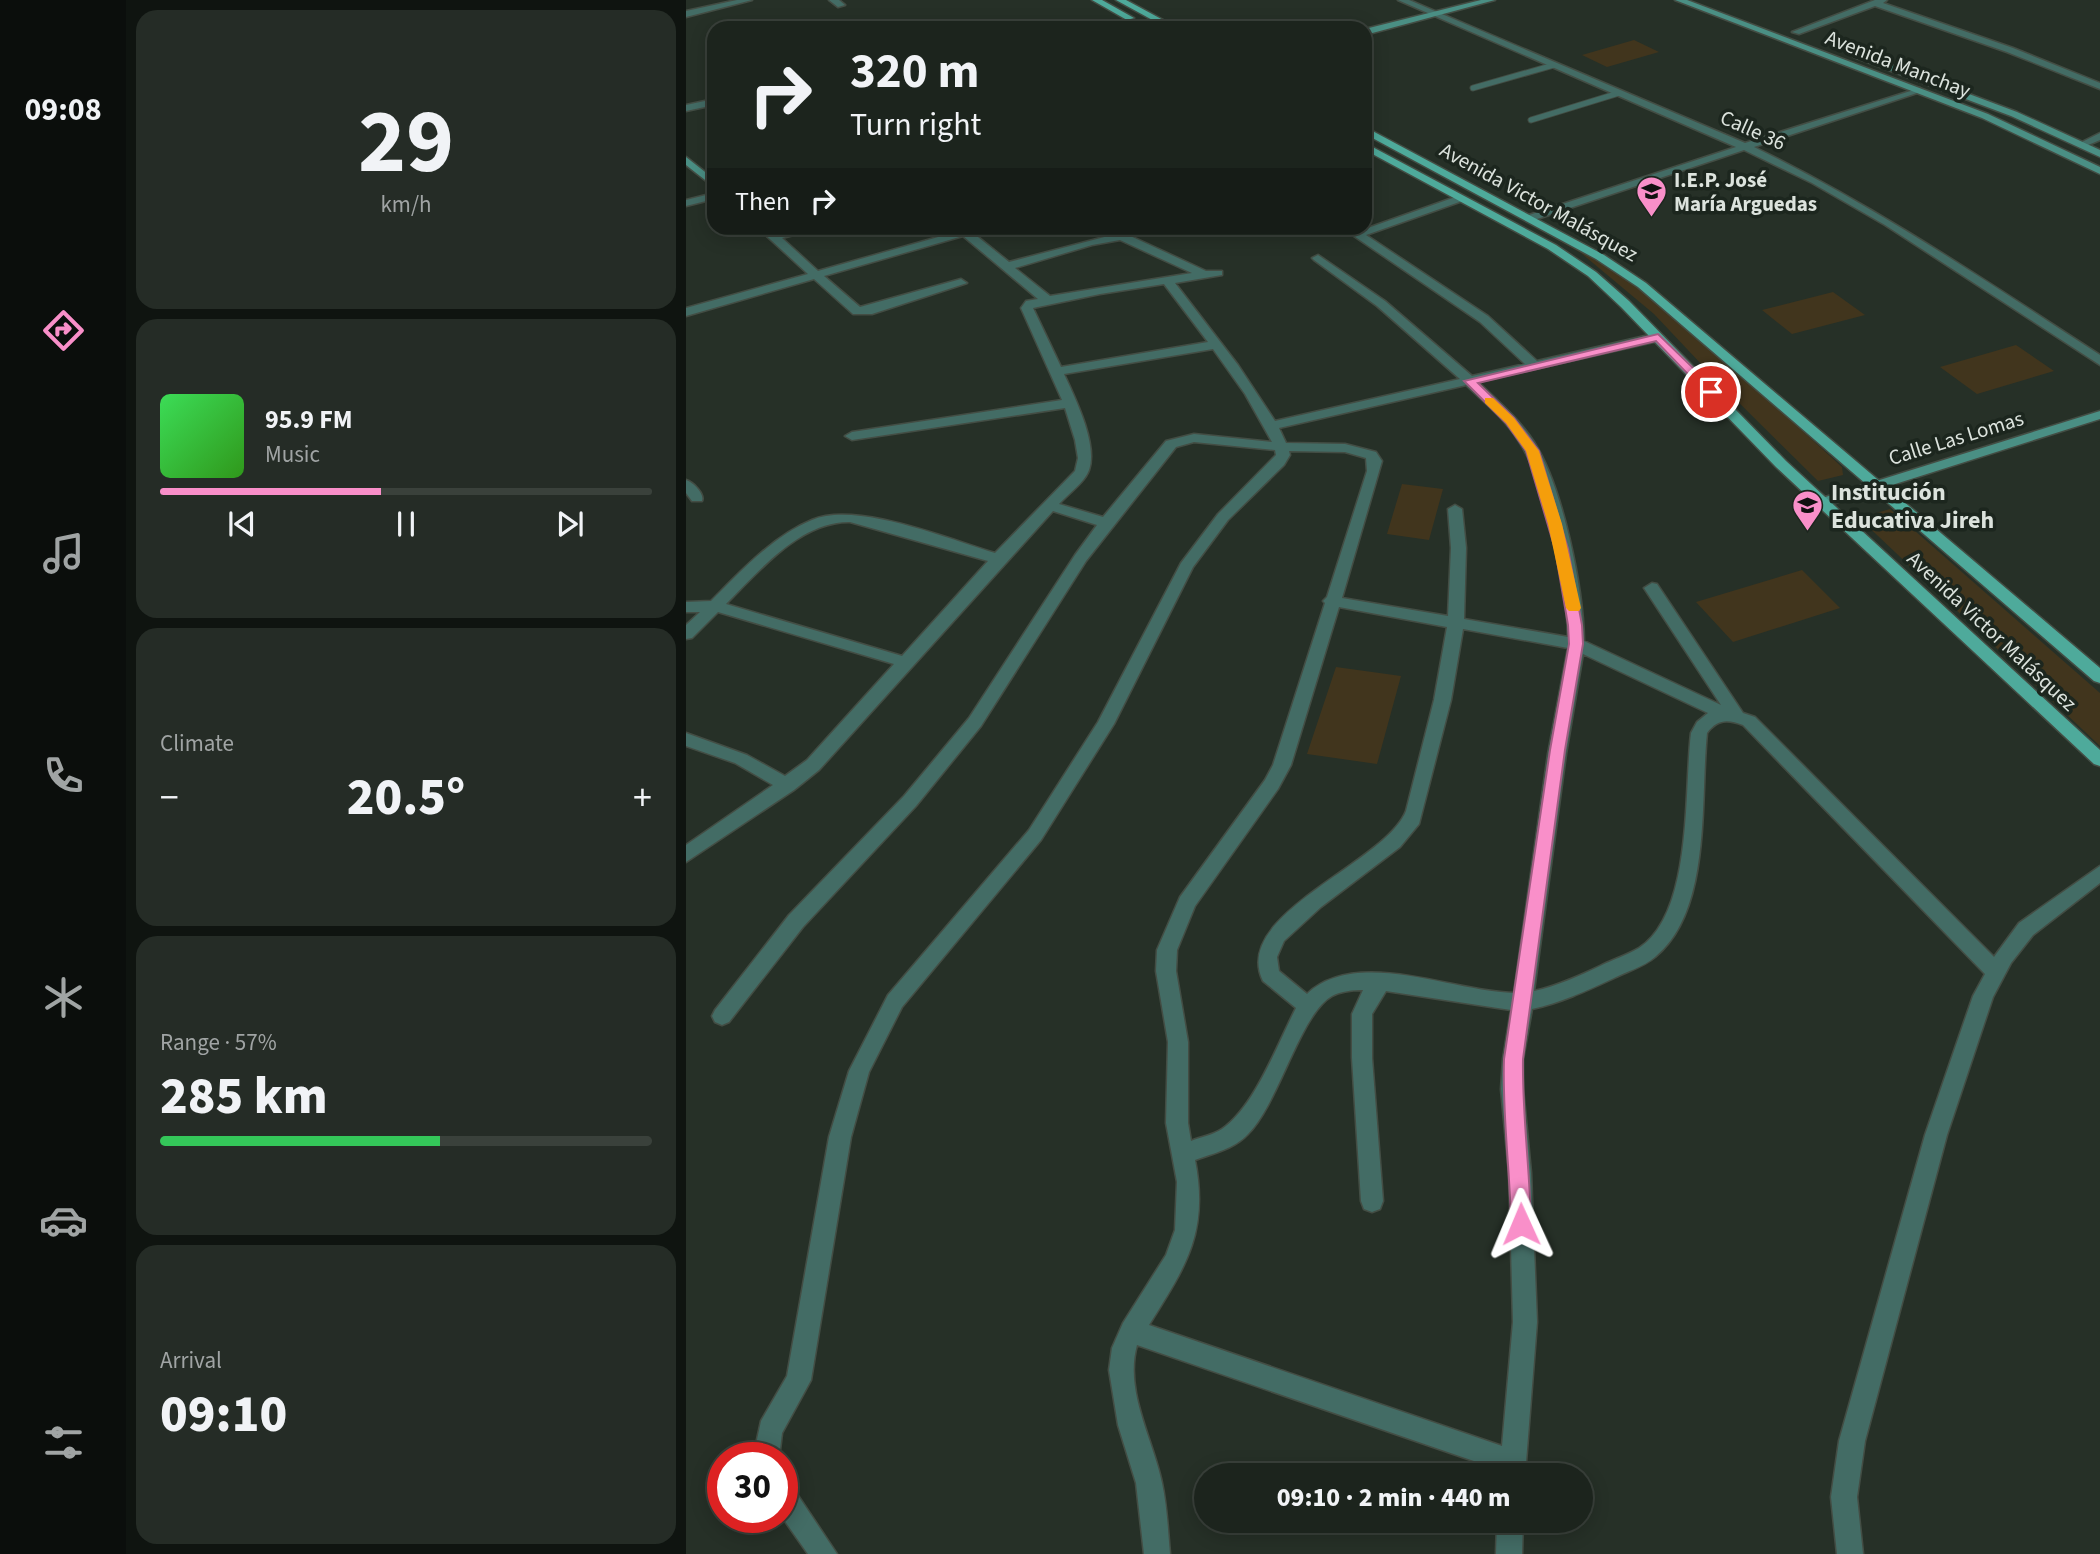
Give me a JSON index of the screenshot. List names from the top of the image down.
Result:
{
  "streets": {
    "main road": ["Avenida Victor Malásquez"],
    "street": ["Avenida Manchay", "Calle 36", "Calle Las Lomas"]
  },
  "crossings": [
    ["Avenida Victor Malásquez", "Calle Las Lomas"]
  ],
  "places": {
    "school or university": ["I.E.P. José María Arguedas", "Institución Educativa Jireh"]
  },
  "page": {
    "tabs": "09:08",
    "tile": [
      ["29", "km/h"],
      "Climate",
      ["Range · 57%", "285 km"],
      ["Arrival", "09:10"]
    ],
    "turn": ["320 m", "Turn right"],
    "then": "Then",
    "song": ["95.9 FM", "Music"],
    "heat": ["−", "20.5°", "+"],
    "limit": "30",
    "trip": "09:10 · 2 min · 440 m"
  }
}
